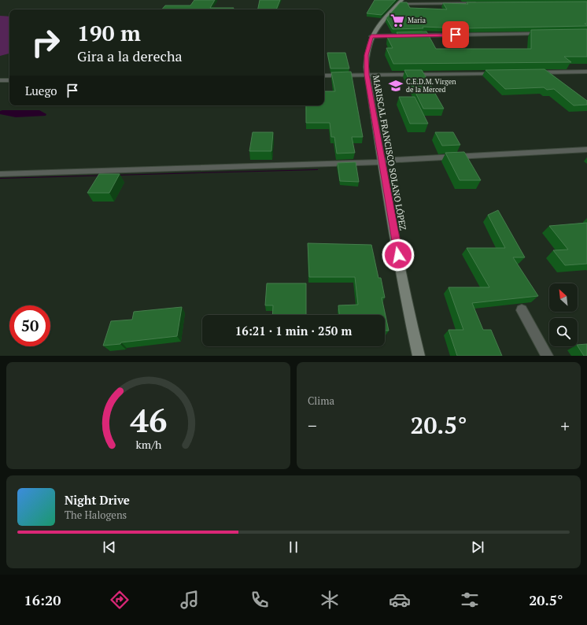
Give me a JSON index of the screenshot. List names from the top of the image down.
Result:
{
  "streets": {
    "main road": ["MARISCAL FRANCISCO SOLANO LÓPEZ"]
  },
  "places": {
    "supermarket": ["Maria"],
    "school or university": ["C.E.D.M. Virgen de la Merced"]
  },
  "north": "top left",
  "page": {
    "turn": ["190 m", "Gira a la derecha"],
    "then": "Luego",
    "limit": "50",
    "trip": "16:21 · 1 min · 250 m",
    "tile": "Clima",
    "heat": ["−", "20.5°", "+"],
    "song": ["Night Drive", "The Halogens"],
    "tabs": ["16:20", "20.5°"],
    "gauge": ["46", "km/h"]
  }
}
